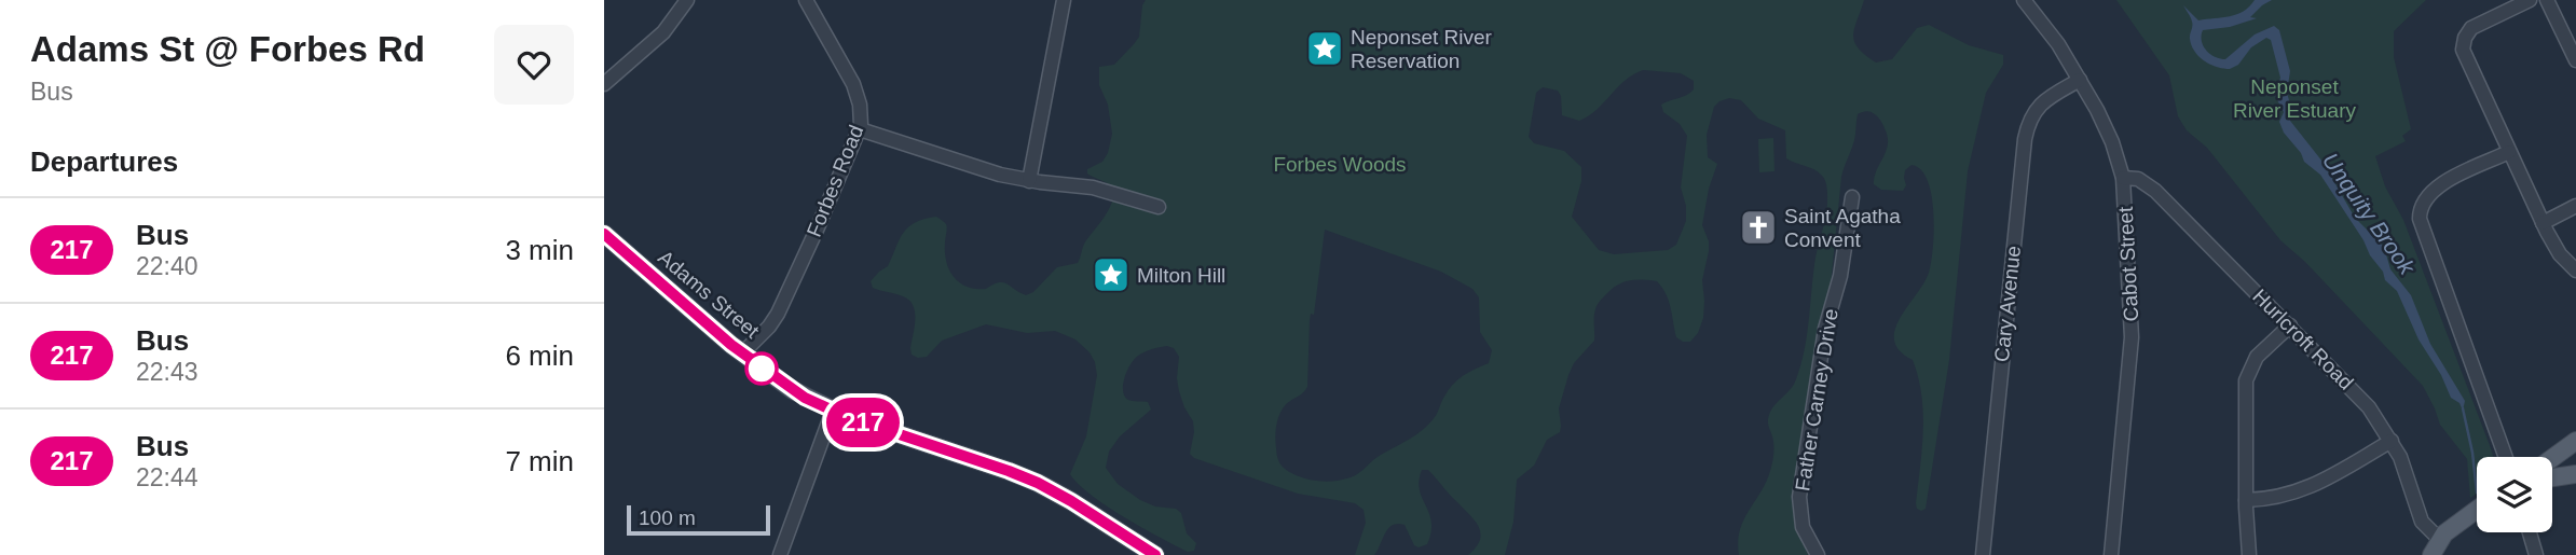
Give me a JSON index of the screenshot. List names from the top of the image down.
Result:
{
  "streets": {
    "main road": ["Adams Street"],
    "street": [
      "Forbes Road",
      "Cabot Street",
      "Cary Avenue",
      "Hurlcroft Road",
      "Father Carney Drive"
    ]
  },
  "crossings": [
    ["Forbes Road", "Adams Street"],
    ["Cabot Street", "Cary Avenue"],
    ["Cabot Street", "Hurlcroft Road"]
  ],
  "water": ["Unquity Brook"],
  "parks": ["Neponset River Estuary", "Forbes Woods"],
  "places": {
    "place": ["Neponset River Reservation", "Milton Hill"],
    "church": ["Saint Agatha Convent"]
  },
  "lines": ["bus line 217"],
  "scale_bar": "100 m",
  "page": {
    "heading": [
      ["Adams St @ Forbes Rd", "Bus"],
      "Departures"
    ],
    "on_map": "217",
    "list": [
      {
        "mark": "217",
        "name": "Bus",
        "note": "22:40",
        "value": "3 min"
      },
      {
        "mark": "217",
        "name": "Bus",
        "note": "22:43",
        "value": "6 min"
      },
      {
        "mark": "217",
        "name": "Bus",
        "note": "22:44",
        "value": "7 min"
      }
    ],
    "scale": "100 m"
  }
}
